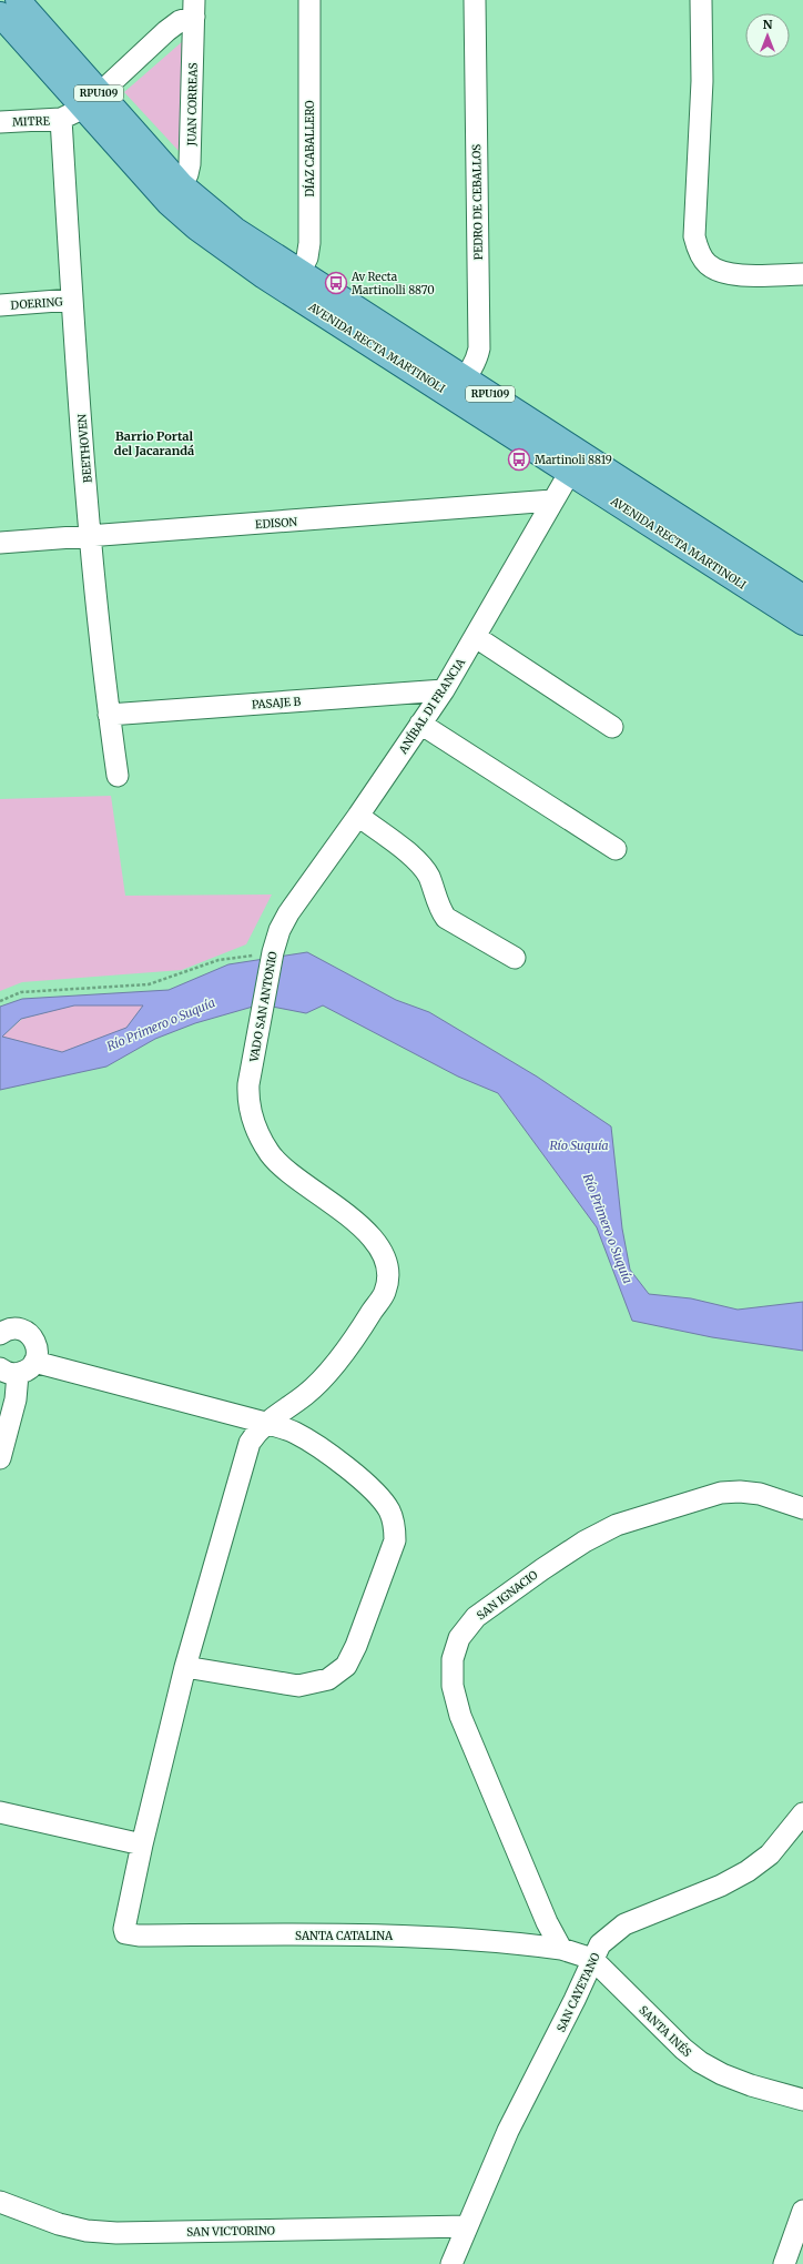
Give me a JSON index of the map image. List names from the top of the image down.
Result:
{
  "streets": {
    "main road": ["RPU109", "AVENIDA RECTA MARTINOLI"],
    "street": [
      "JUAN CORREAS",
      "MITRE",
      "DÍAZ CABALLERO",
      "PEDRO DE CEBALLOS",
      "DOERING",
      "BEETHOVEN",
      "EDISON",
      "PASAJE B",
      "ANÍBAL DI FRANCIA",
      "VADO SAN ANTONIO",
      "SAN IGNACIO",
      "SANTA CATALINA",
      "SAN CAYETANO",
      "SANTA INÉS",
      "SAN VICTORINO"
    ]
  },
  "crossings": [
    ["JUAN CORREAS", "AVENIDA RECTA MARTINOLI"],
    ["MITRE", "BEETHOVEN"],
    ["DÍAZ CABALLERO", "AVENIDA RECTA MARTINOLI"],
    ["PEDRO DE CEBALLOS", "AVENIDA RECTA MARTINOLI"],
    ["DOERING", "BEETHOVEN"],
    ["AVENIDA RECTA MARTINOLI", "ANÍBAL DI FRANCIA"],
    ["BEETHOVEN", "EDISON"],
    ["BEETHOVEN", "PASAJE B"],
    ["EDISON", "ANÍBAL DI FRANCIA"],
    ["PASAJE B", "ANÍBAL DI FRANCIA"],
    ["ANÍBAL DI FRANCIA", "VADO SAN ANTONIO"],
    ["VADO SAN ANTONIO", "SANTA CATALINA"],
    ["SAN IGNACIO", "SANTA CATALINA"],
    ["SAN CAYETANO", "SANTA INÉS"],
    ["SAN CAYETANO", "SAN VICTORINO"]
  ],
  "districts": ["Barrio Portal del Jacarandá"],
  "water": ["Río Primero o Suquía", "Río Suquía"],
  "places": {
    "bus stop": ["Av Recta Martinolli 8870", "Martinoli 8819"]
  },
  "north": "top"
}
